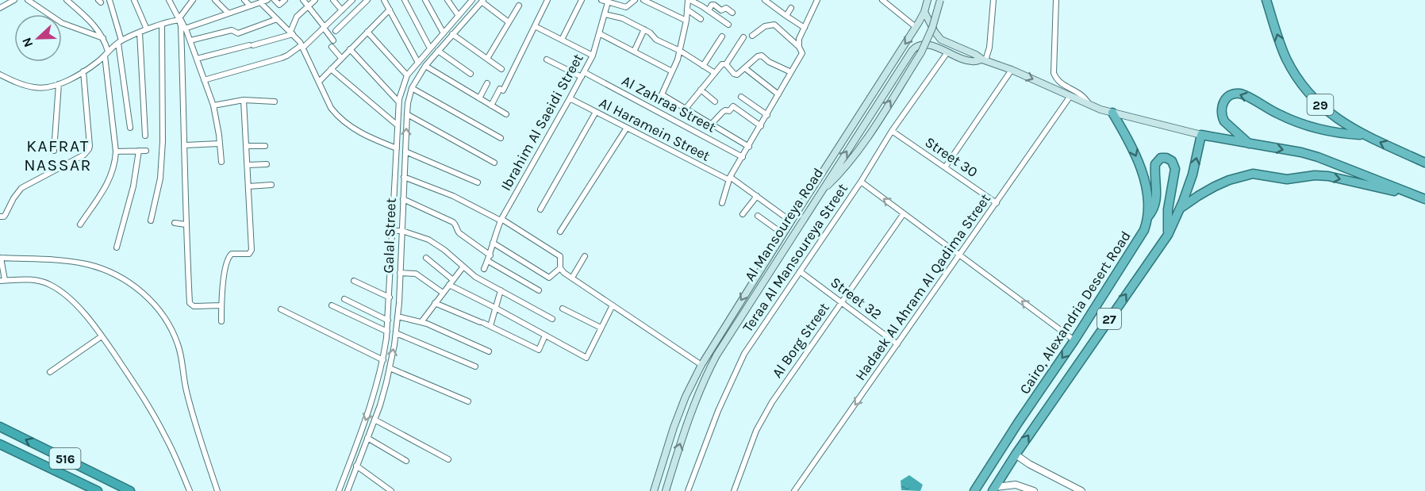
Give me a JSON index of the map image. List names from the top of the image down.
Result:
{
  "streets": {
    "highway": [
      "29",
      "Cairo, Alexandria Desert Road",
      "27",
      "516"
    ],
    "main road": ["Al Mansoureya Road"],
    "street": [
      "Al Zahraa Street",
      "Ibrahim Al Saeidi Street",
      "Al Haramein Street",
      "Street 30",
      "Galal Street",
      "Teraa Al Mansoureya Street",
      "Hadaek Al Ahram Al Qadima Street",
      "Street 32",
      "Al Borg Street"
    ]
  },
  "crossings": [
    ["Al Zahraa Street", "Ibrahim Al Saeidi Street"],
    ["Ibrahim Al Saeidi Street", "Al Haramein Street"],
    ["Al Haramein Street", "Al Mansoureya Road"],
    ["Street 30", "Teraa Al Mansoureya Street"],
    ["Street 30", "Hadaek Al Ahram Al Qadima Street"],
    ["Al Mansoureya Road", "Teraa Al Mansoureya Street"],
    ["Teraa Al Mansoureya Street", "Street 32"],
    ["Hadaek Al Ahram Al Qadima Street", "Street 32"],
    ["Street 32", "Al Borg Street"],
    ["Cairo, Alexandria Desert Road", "27"]
  ],
  "one_way": ["Hadaek Al Ahram Al Qadima Street"],
  "districts": ["KAFRAT NASSAR"],
  "north": "left"
}
